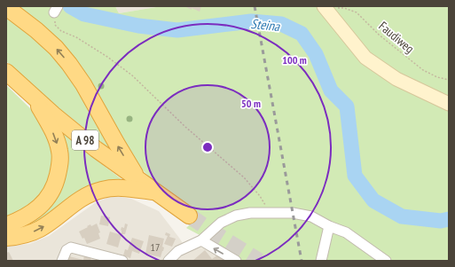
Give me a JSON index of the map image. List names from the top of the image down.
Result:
{
  "streets": {
    "highway": ["A 98"],
    "path": ["Faudiweg"]
  },
  "water": ["Steina"],
  "house_numbers": ["17"],
  "rings": ["100 m", "50 m"]
}
